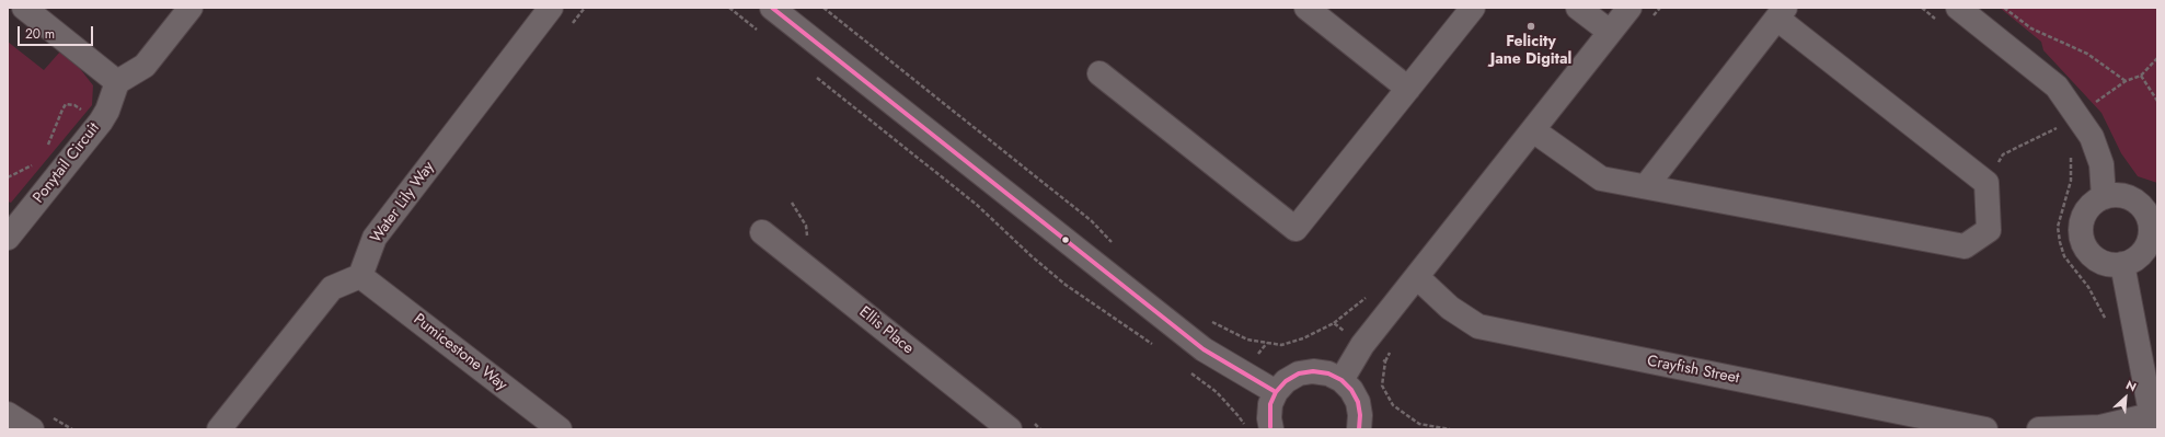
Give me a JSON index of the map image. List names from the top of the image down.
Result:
{
  "streets": {
    "street": [
      "Ponytail Circuit",
      "Water Lily Way",
      "Ellis Place",
      "Pumicestone Way",
      "Crayfish Street"
    ]
  },
  "crossings": [
    ["Water Lily Way", "Pumicestone Way"]
  ],
  "places": ["Felicity Jane Digital"],
  "scale_bar": "20 m",
  "north": "top right"
}
